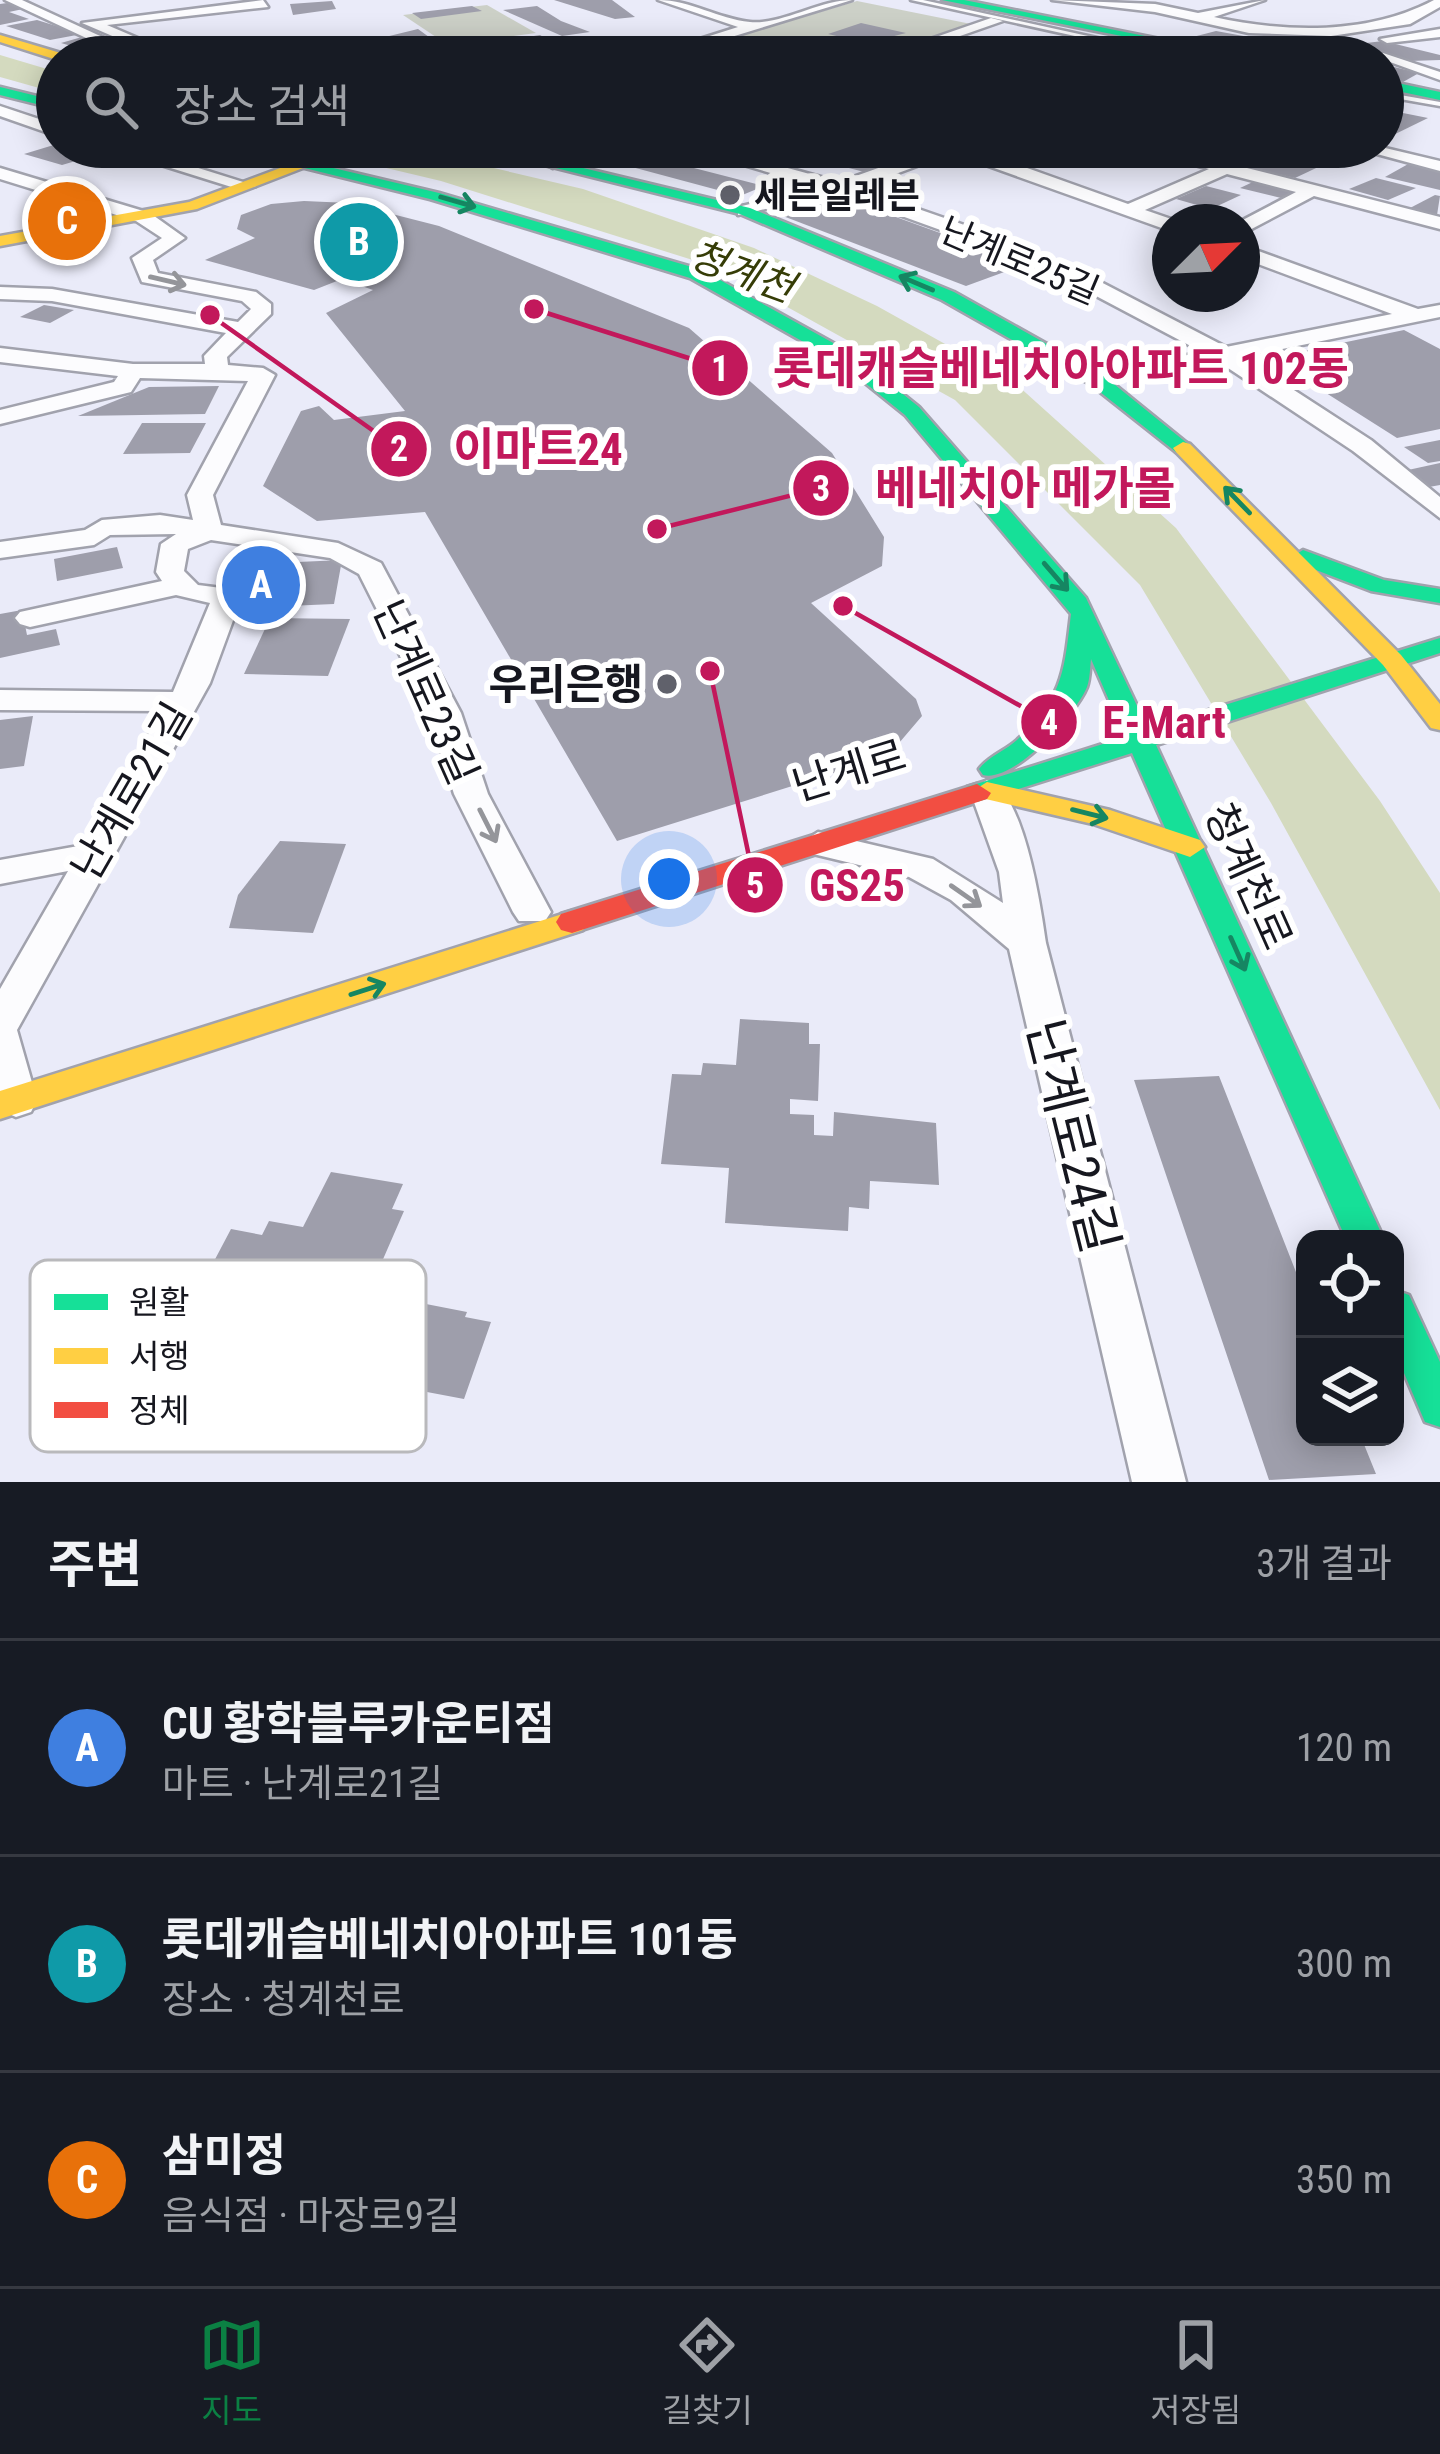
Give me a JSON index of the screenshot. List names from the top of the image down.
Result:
{
  "streets": {
    "main road": ["난계로", "청계천로"],
    "street": [
      "난계로25길",
      "난계로23길",
      "난계로21길",
      "난계로24길"
    ]
  },
  "crossings": [
    ["난계로23길", "난계로"],
    ["난계로", "청계천로"],
    ["난계로", "난계로24길"]
  ],
  "one_way": ["난계로23길"],
  "water": ["청계천"],
  "places": [
    "세븐일레븐",
    "롯데캐슬베네치아아파트 102동",
    "이마트24",
    "베네치아 메가몰",
    "E-Mart",
    "GS25",
    "우리은행"
  ],
  "legend": ["원활", "서행", "정체"],
  "north": "top right",
  "page": {
    "search": "장소 검색",
    "pins": ["C", "B", "A"],
    "heading": ["주변", "3개 결과"],
    "list": [
      {
        "mark": "A",
        "name": "CU 황학블루카운티점",
        "note": "마트 · 난계로21길",
        "value": "120 m"
      },
      {
        "mark": "B",
        "name": "롯데캐슬베네치아아파트 101동",
        "note": "장소 · 청계천로",
        "value": "300 m"
      },
      {
        "mark": "C",
        "name": "삼미정",
        "note": "음식점 · 마장로9길",
        "value": "350 m"
      }
    ],
    "nav": ["지도", "길찾기", "저장됨"]
  }
}
